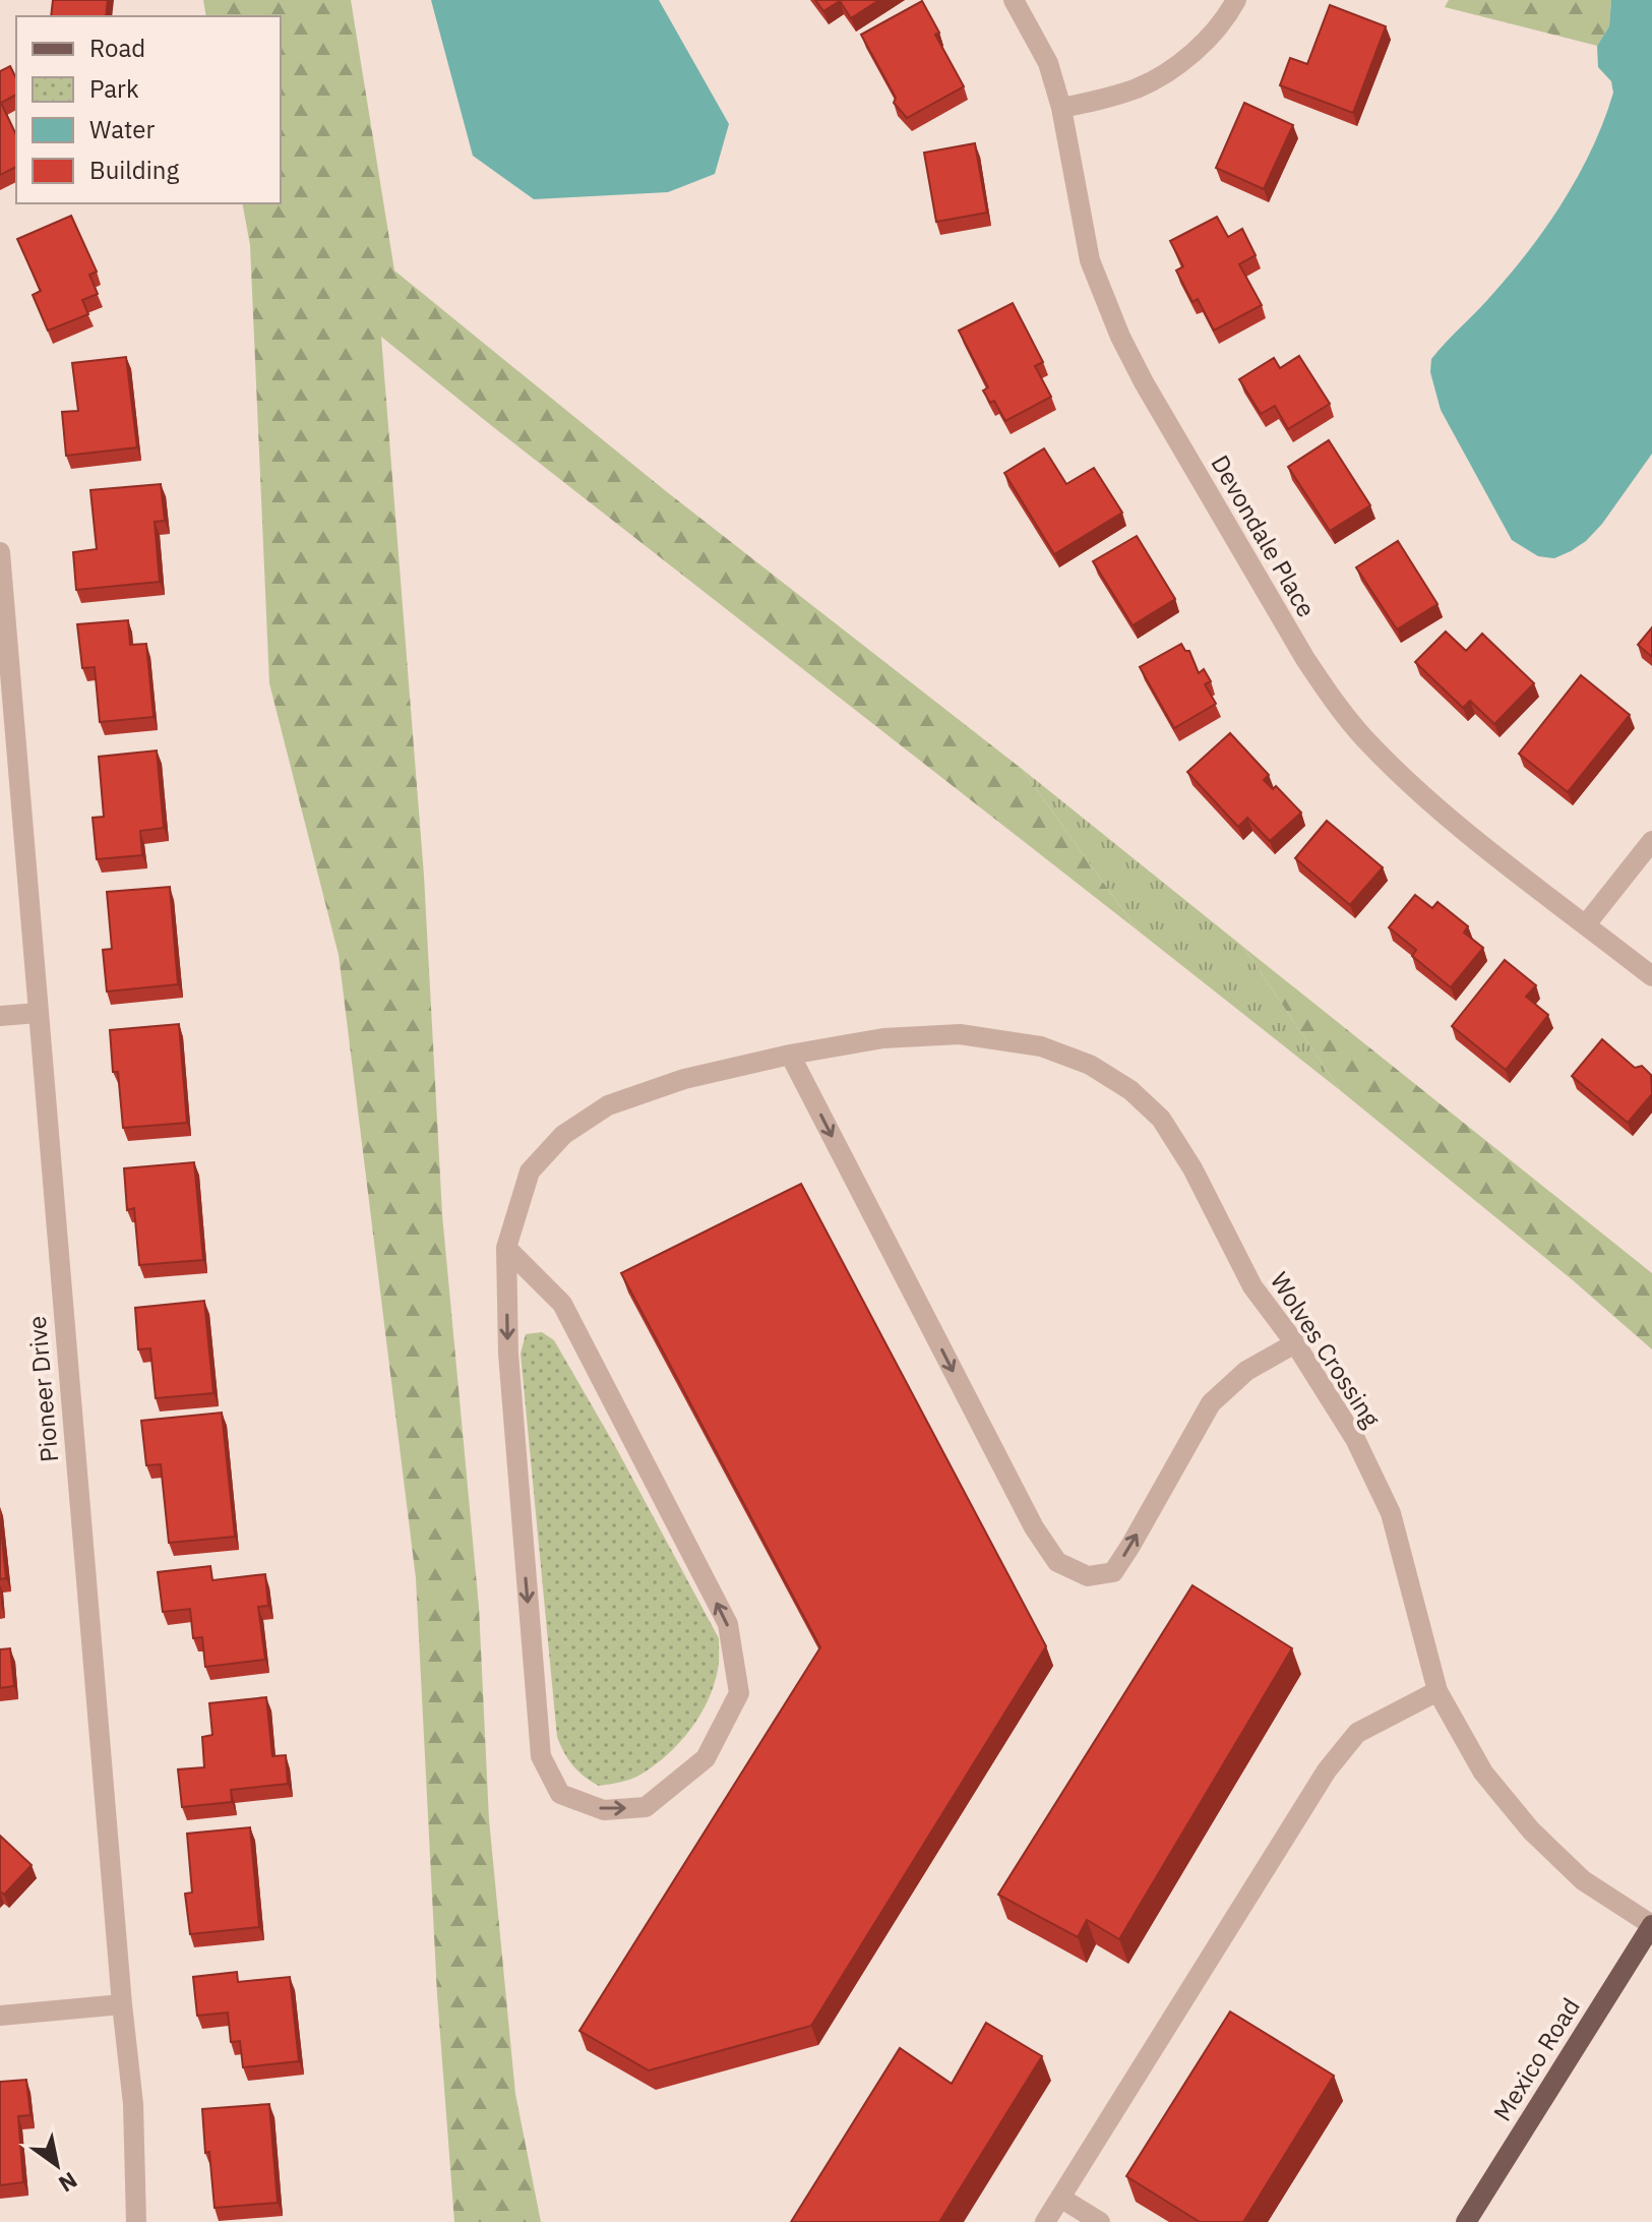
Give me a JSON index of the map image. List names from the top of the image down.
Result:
{
  "streets": {
    "main road": ["Mexico Road"],
    "street": ["Devondale Place", "Wolves Crossing", "Pioneer Drive"]
  },
  "crossings": [
    ["Wolves Crossing", "Mexico Road"]
  ],
  "legend": [
    "Road",
    "Park",
    "Water",
    "Building"
  ],
  "north": "bottom right"
}
